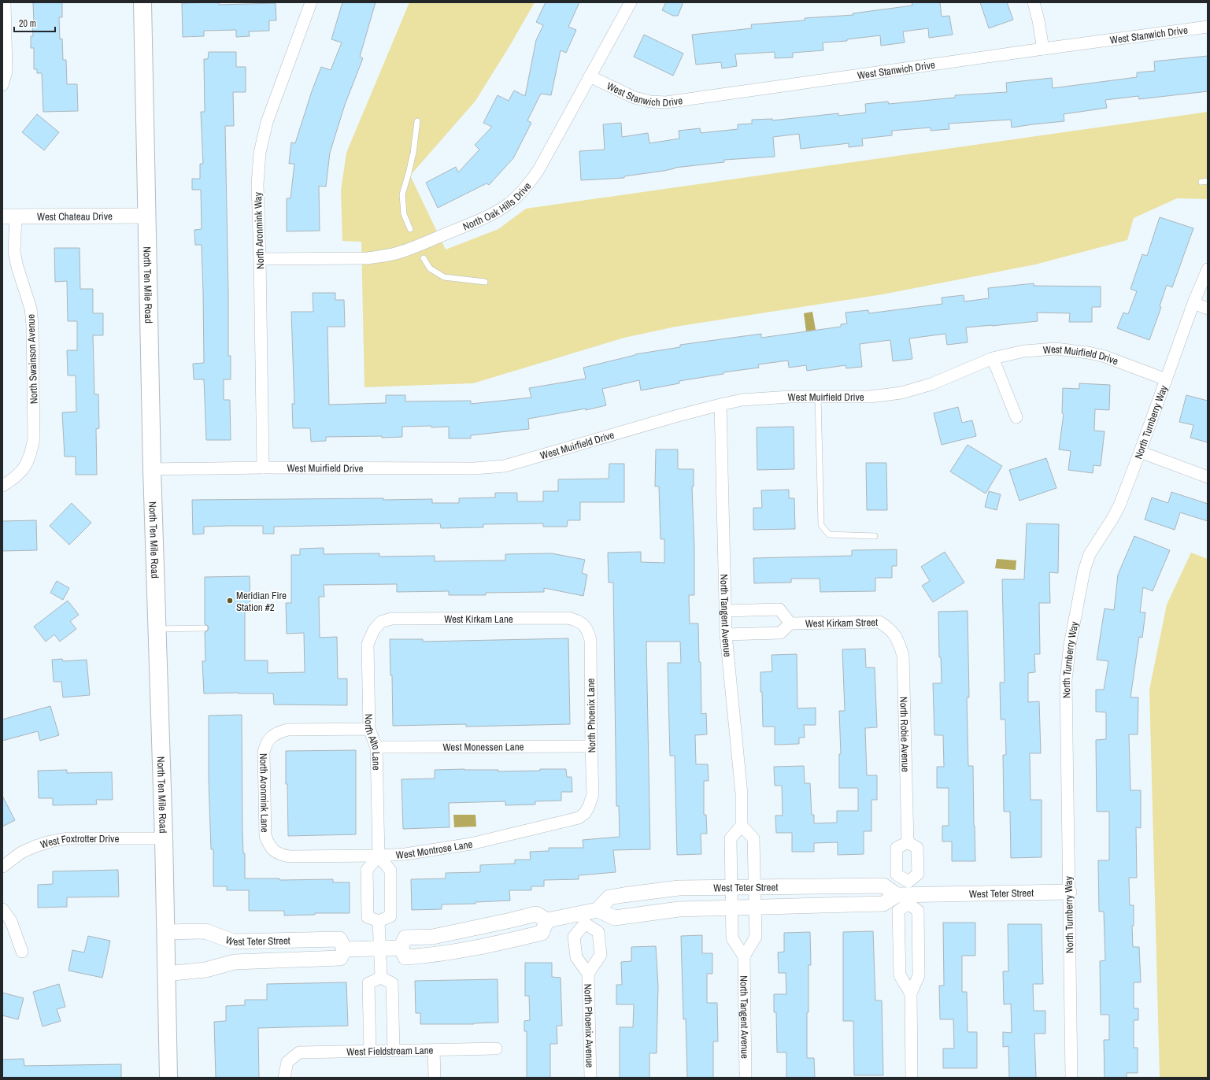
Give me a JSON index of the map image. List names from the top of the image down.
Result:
{
  "streets": {
    "main road": ["North Ten Mile Road"],
    "street": [
      "West Stanwich Drive",
      "North Oak Hills Drive",
      "West Chateau Drive",
      "North Aronmink Way",
      "West Muirfield Drive",
      "North Swainson Avenue",
      "North Turnberry Way",
      "North Tangent Avenue",
      "West Kirkam Lane",
      "West Kirkam Street",
      "North Phoenix Lane",
      "North Robie Avenue",
      "North Alto Lane",
      "West Monessen Lane",
      "North Aronmink Lane",
      "West Foxtrotter Drive",
      "West Montrose Lane",
      "West Teter Street",
      "North Phoenix Avenue",
      "West Fieldstream Lane"
    ]
  },
  "crossings": [
    ["West Stanwich Drive", "North Oak Hills Drive"],
    ["North Oak Hills Drive", "North Aronmink Way"],
    ["West Chateau Drive", "North Ten Mile Road"],
    ["West Chateau Drive", "North Swainson Avenue"],
    ["North Aronmink Way", "West Muirfield Drive"],
    ["North Ten Mile Road", "West Muirfield Drive"],
    ["North Ten Mile Road", "West Foxtrotter Drive"],
    ["North Ten Mile Road", "West Teter Street"],
    ["West Muirfield Drive", "North Turnberry Way"],
    ["West Muirfield Drive", "North Tangent Avenue"],
    ["North Turnberry Way", "West Teter Street"],
    ["North Tangent Avenue", "West Kirkam Street"],
    ["West Kirkam Lane", "North Phoenix Lane"],
    ["West Kirkam Lane", "North Alto Lane"],
    ["West Kirkam Street", "North Robie Avenue"],
    ["North Phoenix Lane", "West Monessen Lane"],
    ["North Phoenix Lane", "West Montrose Lane"],
    ["North Alto Lane", "West Monessen Lane"],
    ["North Alto Lane", "North Aronmink Lane"],
    ["North Alto Lane", "West Montrose Lane"],
    ["North Aronmink Lane", "West Montrose Lane"]
  ],
  "places": ["Meridian Fire Station #2"],
  "scale_bar": "20 m"
}
